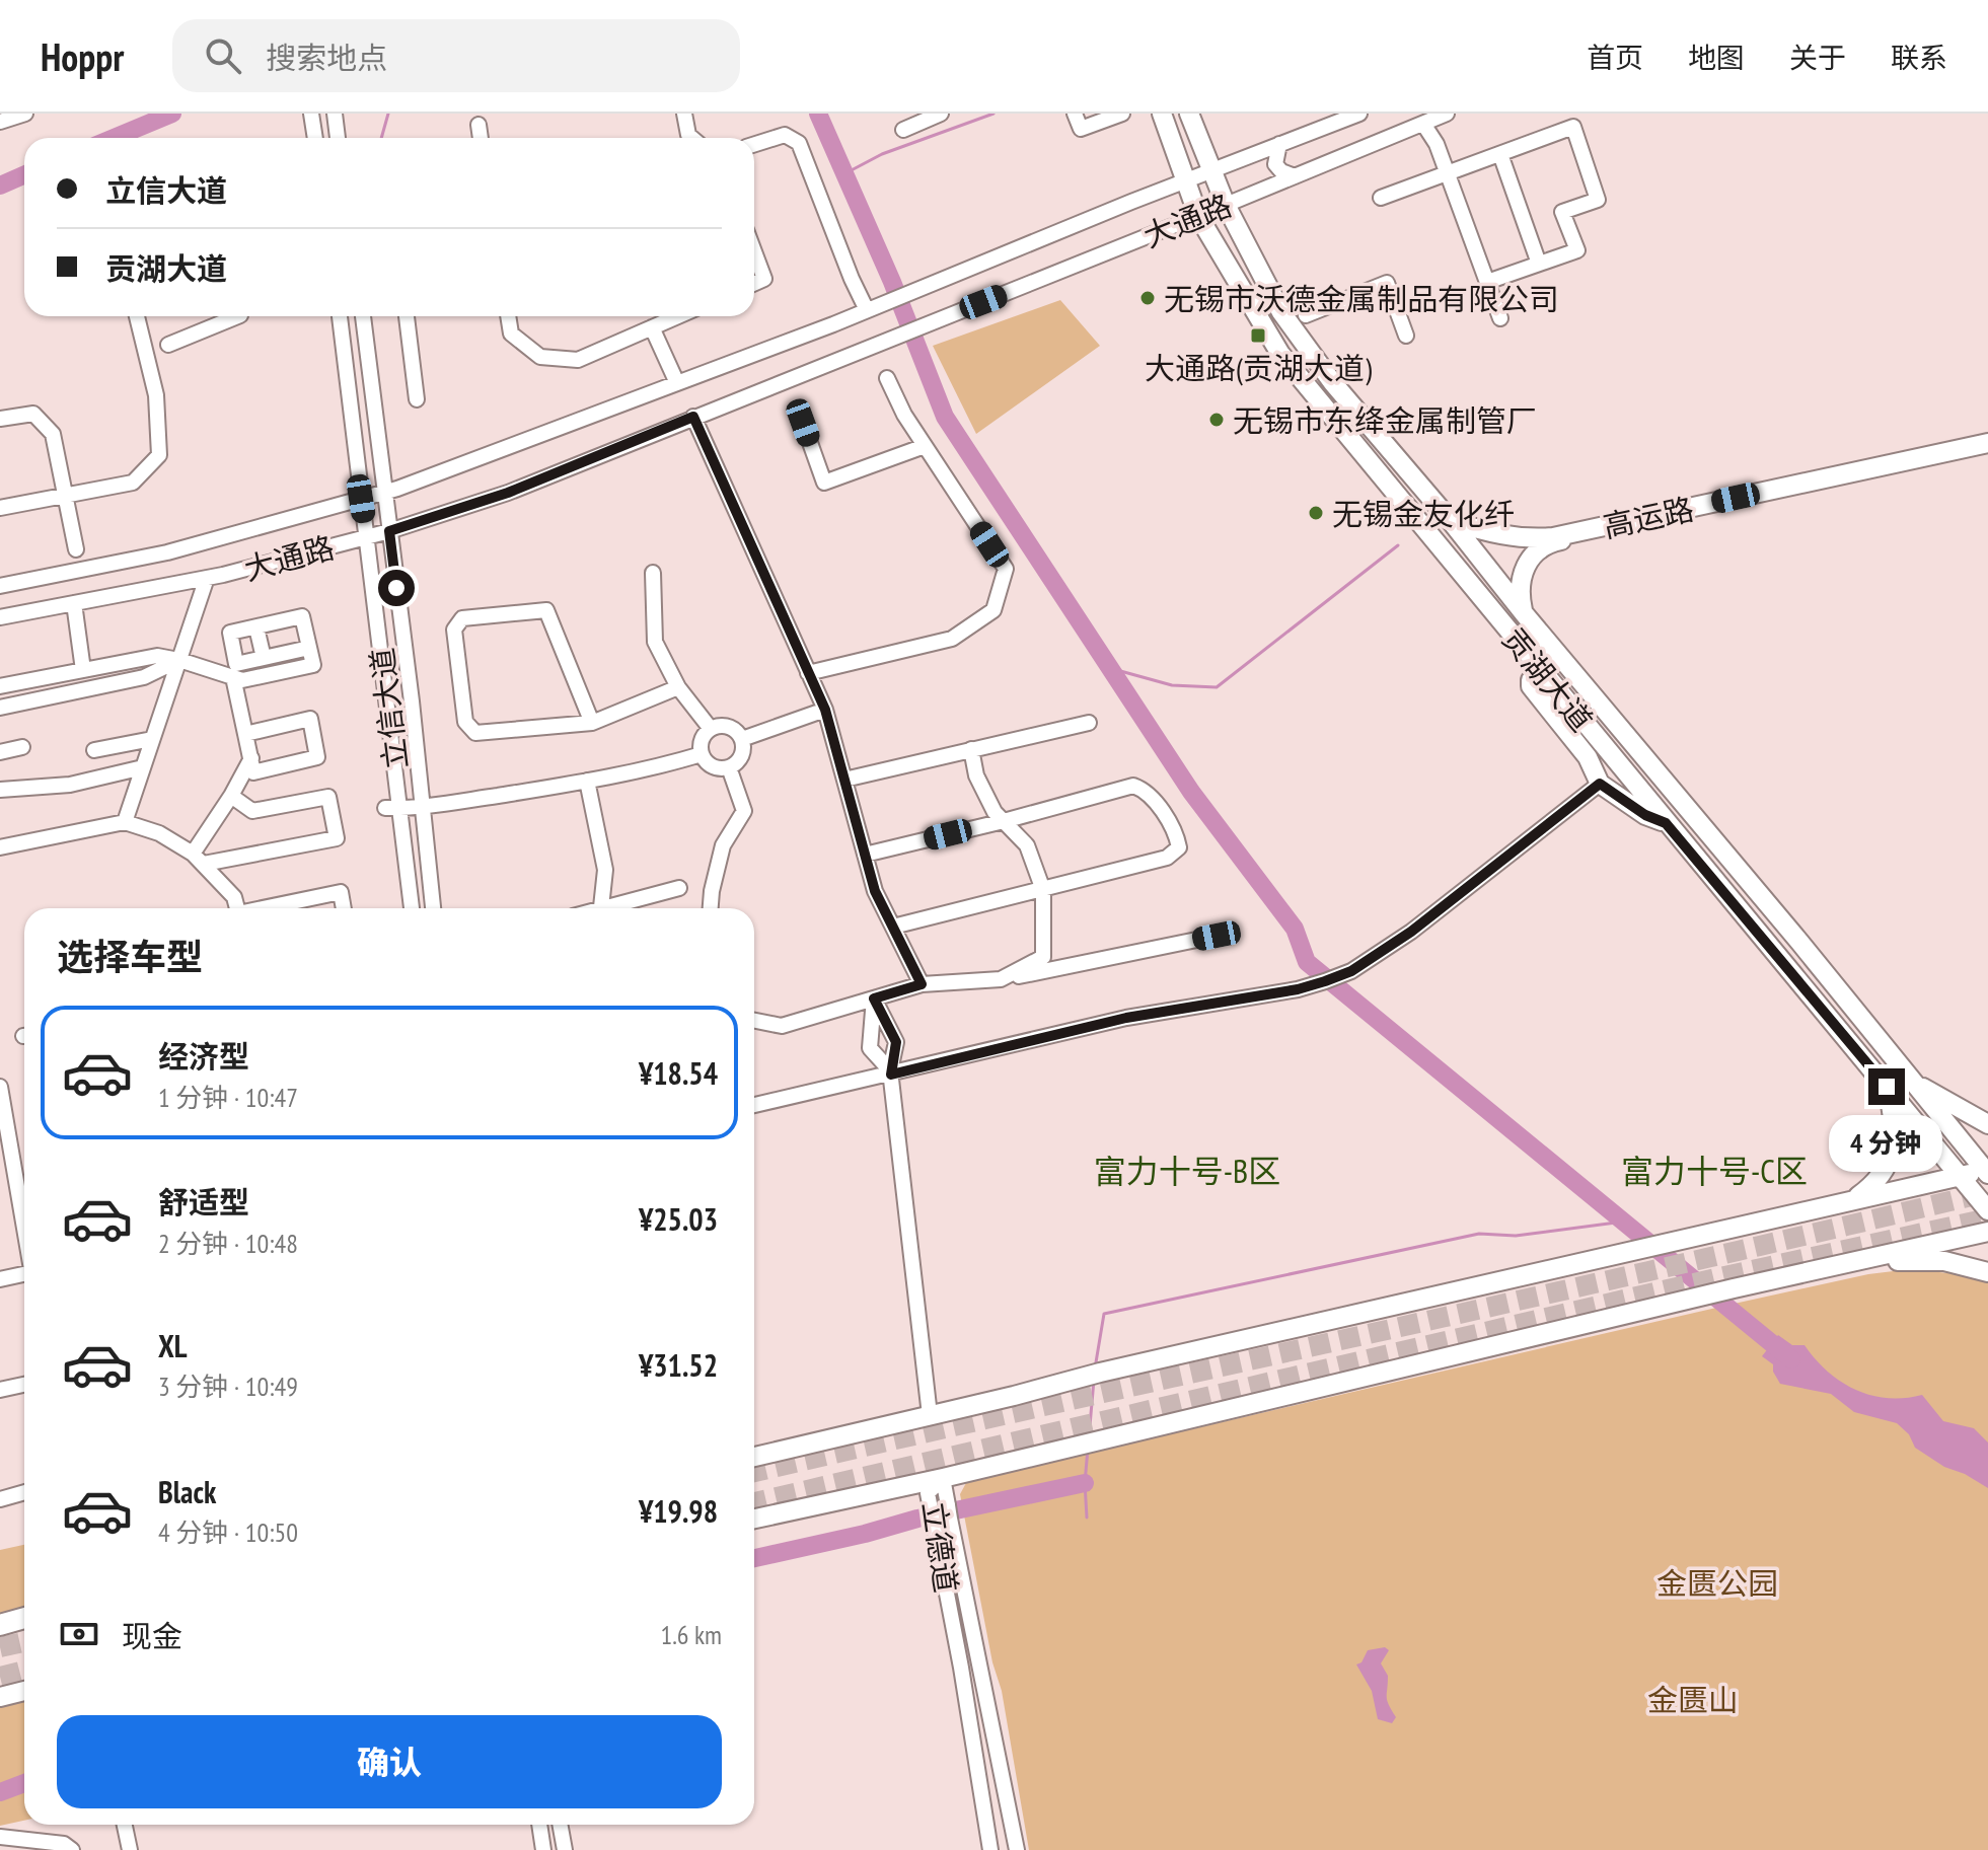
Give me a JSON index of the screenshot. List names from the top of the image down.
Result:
{
  "streets": {
    "main road": ["高运路", "贡湖大道"],
    "street": ["大通路", "立信大道", "立德道"]
  },
  "crossings": [
    ["大通路", "贡湖大道"],
    ["大通路", "立信大道"],
    ["高运路", "贡湖大道"]
  ],
  "districts": ["富力十号-B区", "富力十号-C区"],
  "parks": ["金匮公园", "金匮山"],
  "places": {
    "other": ["无锡市沃德金属制品有限公司", "无锡市东绛金属制管厂", "无锡金友化纤"],
    "transit": ["大通路(贡湖大道)"]
  },
  "page": {
    "header": "Hoppr",
    "search": "搜索地点",
    "nav": [
      "首页",
      "地图",
      "关于",
      "联系"
    ],
    "banner": ["立信大道", "贡湖大道"],
    "heading": "选择车型",
    "list": [
      {
        "name": "经济型",
        "note": "1 分钟 · 10:47",
        "value": "¥18.54"
      },
      {
        "name": "舒适型",
        "note": "2 分钟 · 10:48",
        "value": "¥25.03"
      },
      {
        "name": "XL",
        "note": "3 分钟 · 10:49",
        "value": "¥31.52"
      },
      {
        "name": "Black",
        "note": "4 分钟 · 10:50",
        "value": "¥19.98"
      }
    ],
    "bubble": "4 分钟",
    "pay": ["现金", "1.6 km"],
    "buttons": "确认"
  }
}
